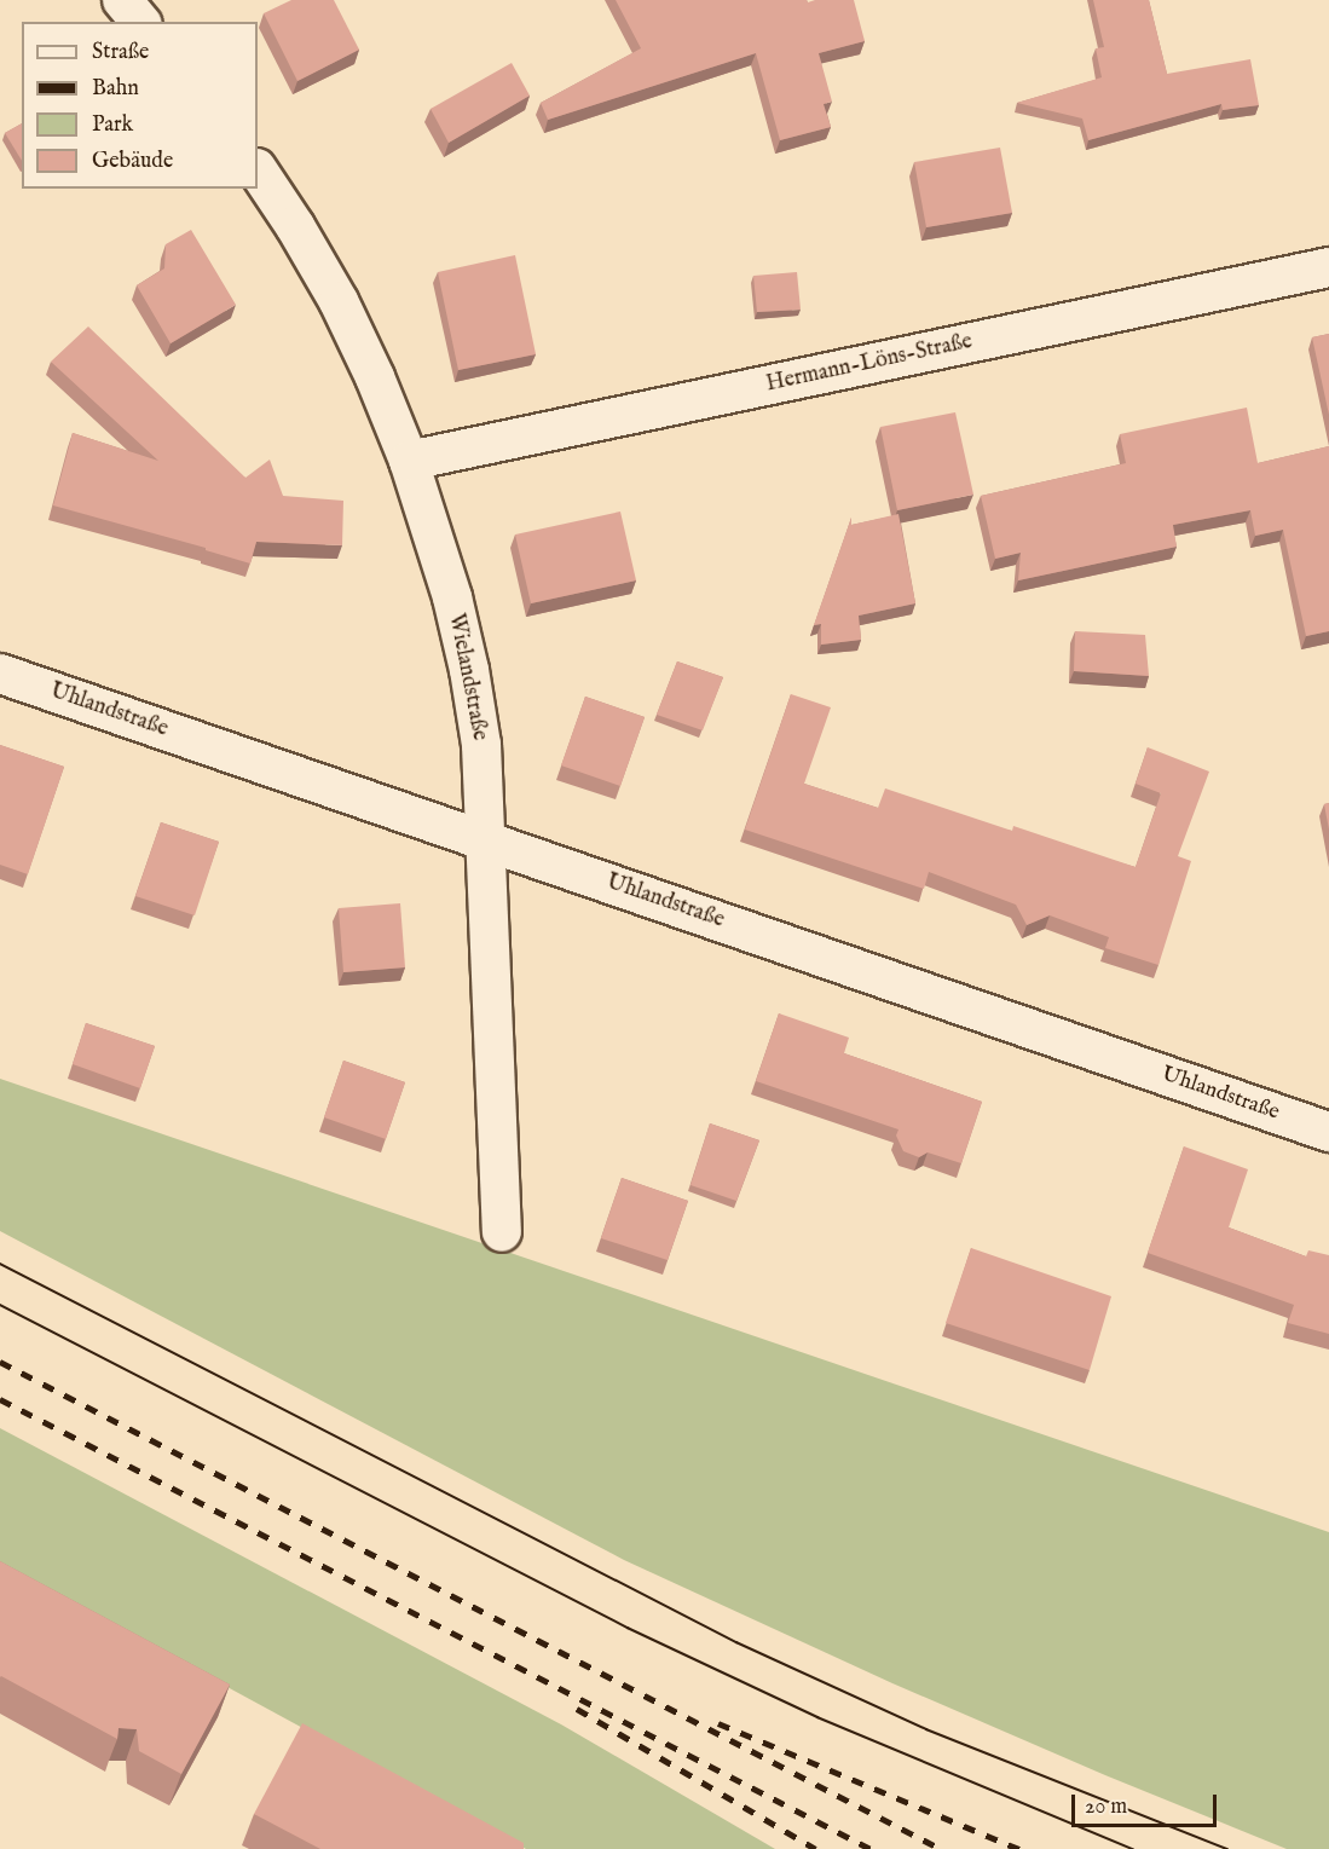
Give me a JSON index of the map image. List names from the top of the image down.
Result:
{
  "streets": {
    "street": ["Hermann-Löns-Straße", "Wielandstraße", "Uhlandstraße"]
  },
  "crossings": [
    ["Hermann-Löns-Straße", "Wielandstraße"],
    ["Wielandstraße", "Uhlandstraße"]
  ],
  "legend": [
    "Straße",
    "Bahn",
    "Park",
    "Gebäude"
  ],
  "scale_bar": "20 m"
}
